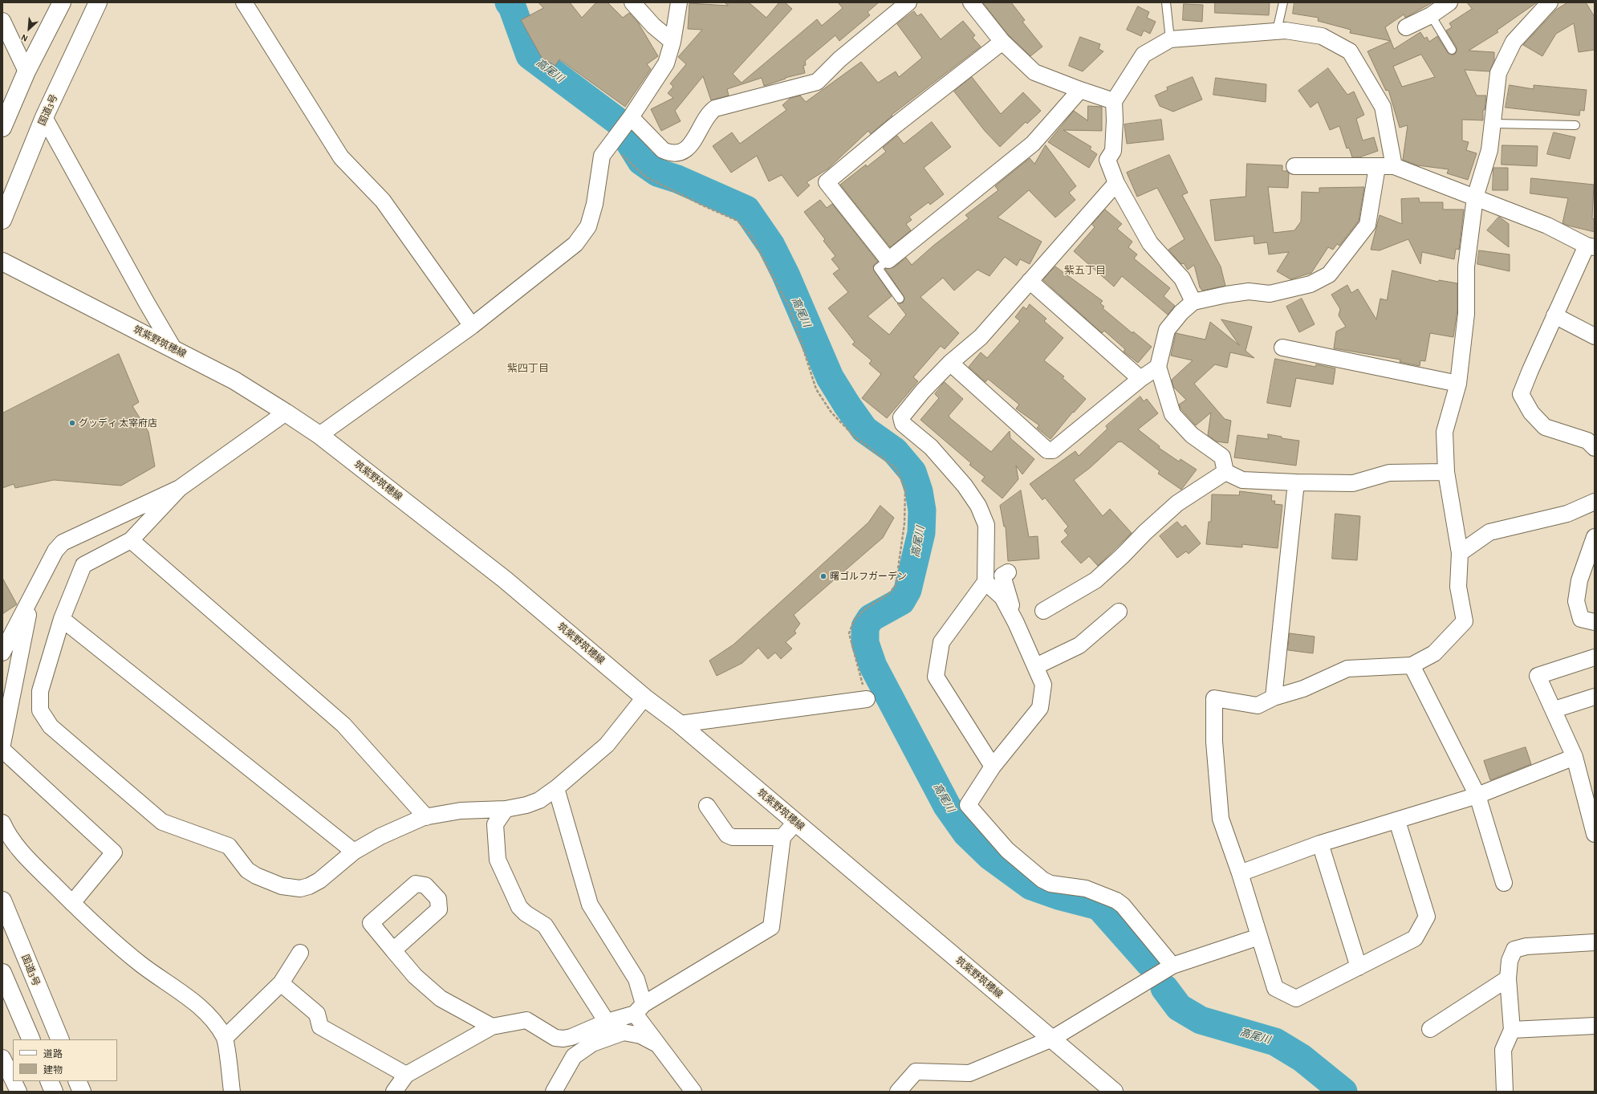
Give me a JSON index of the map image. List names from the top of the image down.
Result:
{
  "streets": {
    "main road": ["国道3号", "筑紫野筑穂線"]
  },
  "districts": ["紫五丁目", "紫四丁目"],
  "water": ["高尾川"],
  "places": ["グッディ 太宰府店", "曙ゴルフガーデン"],
  "legend": ["道路", "建物"],
  "north": "bottom left"
}
